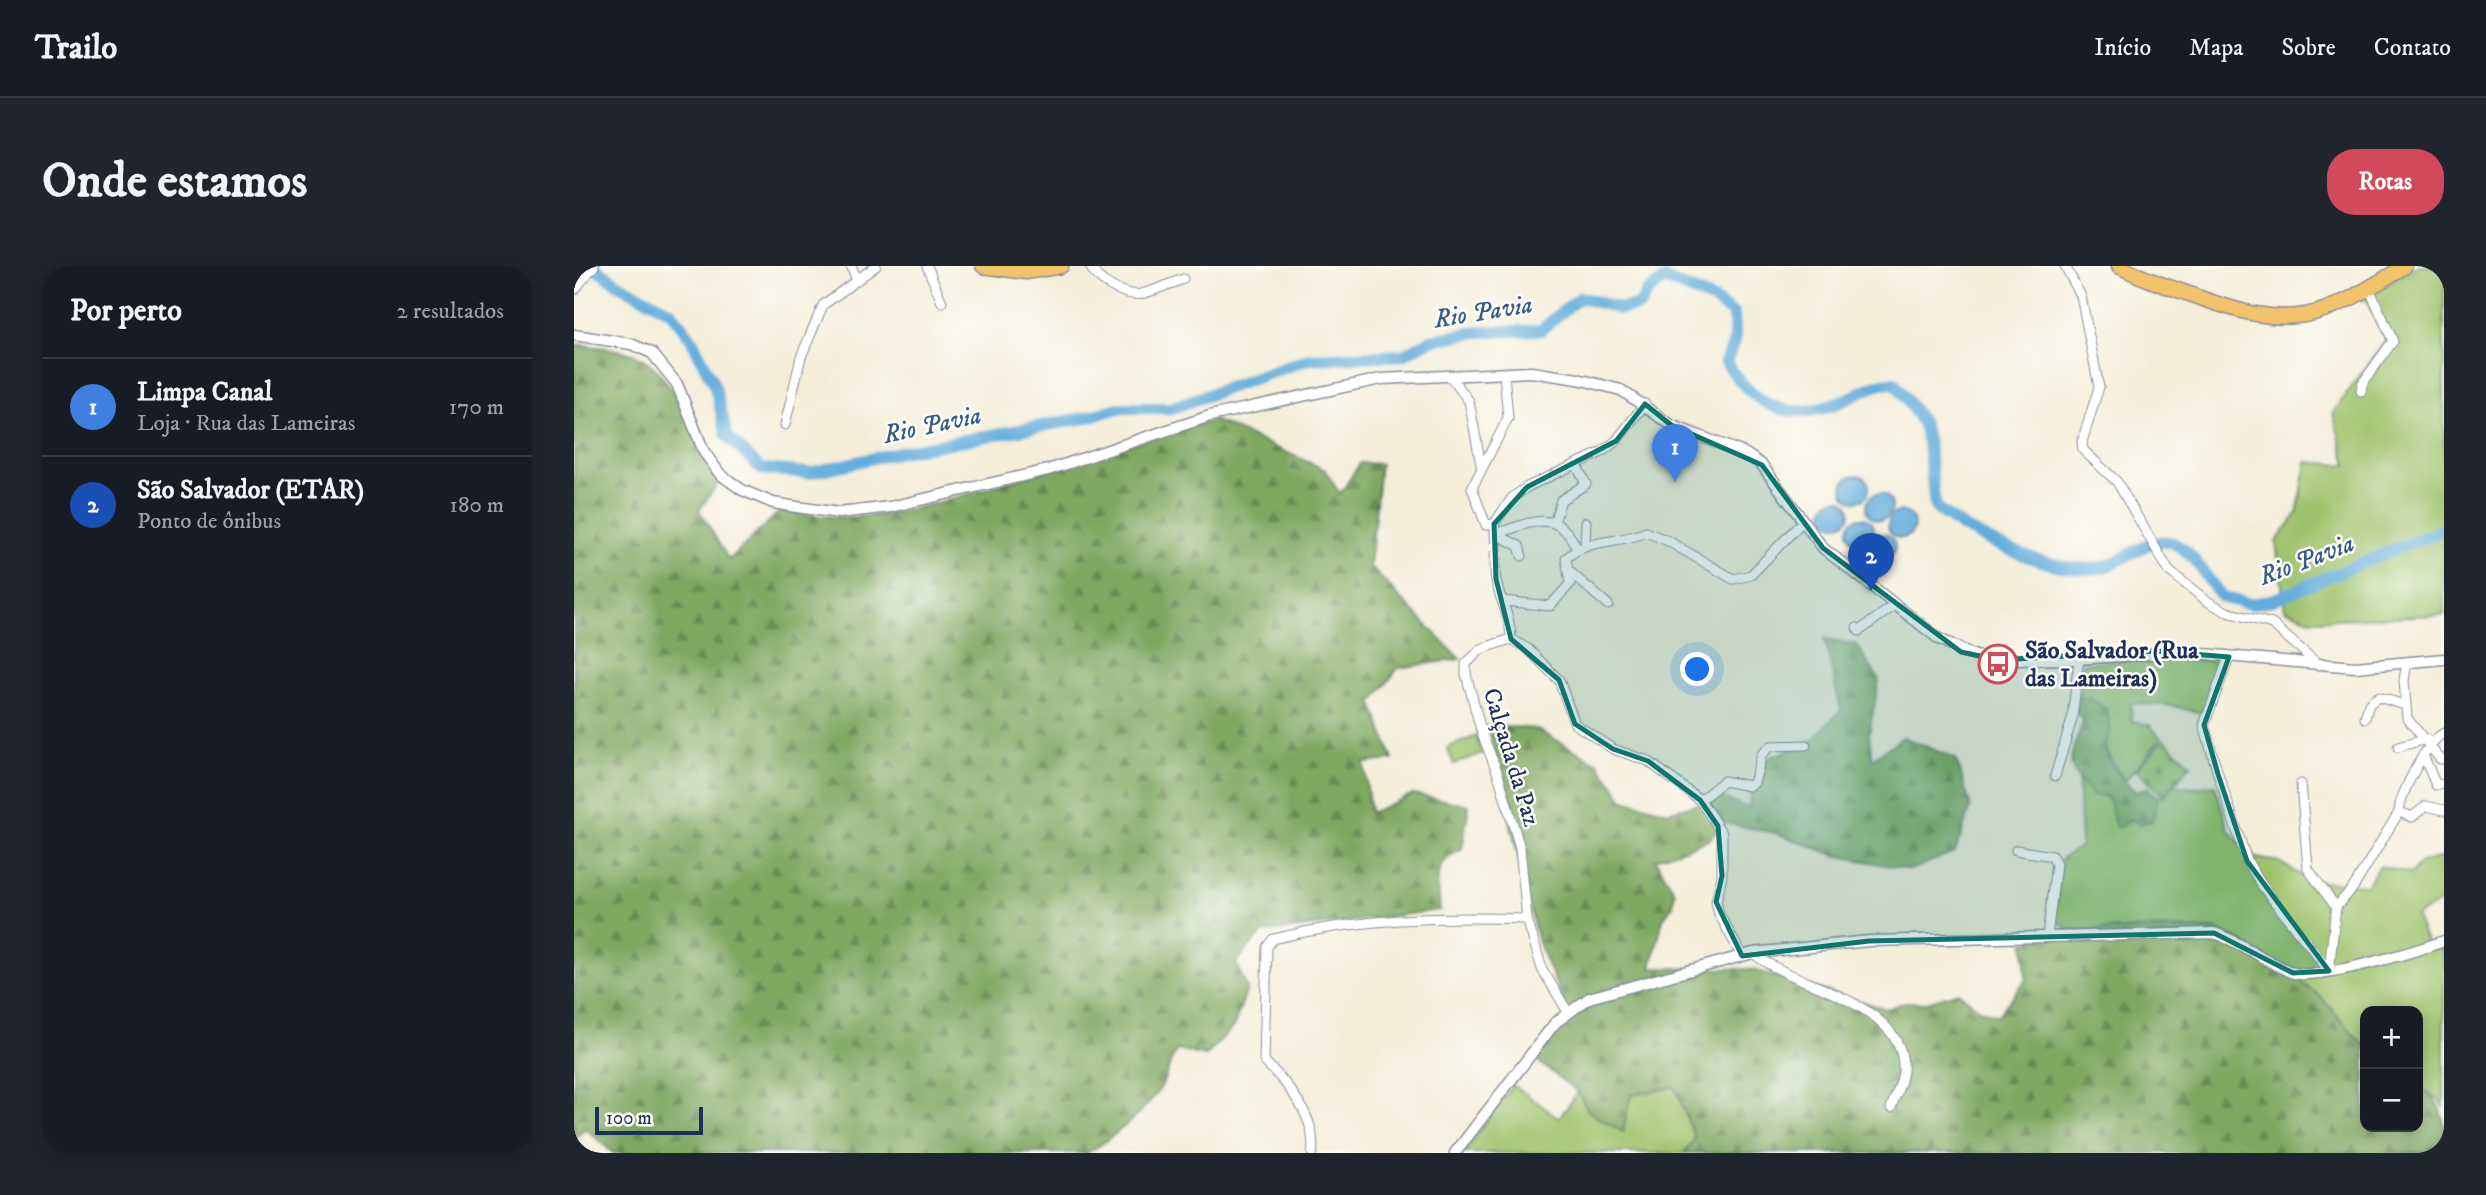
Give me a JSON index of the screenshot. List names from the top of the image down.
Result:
{
  "streets": {
    "street": ["Calçada da Paz"]
  },
  "water": ["Rio Pavia"],
  "places": {
    "bus stop": ["São Salvador (Rua das Lameiras)"]
  },
  "scale_bar": "100 m",
  "page": {
    "header": "Trailo",
    "nav": [
      "Início",
      "Mapa",
      "Sobre",
      "Contato"
    ],
    "buttons": "Rotas",
    "title": "Onde estamos",
    "heading": ["Por perto", "2 resultados"],
    "list": [
      {
        "mark": "1",
        "name": "Limpa Canal",
        "note": "Loja · Rua das Lameiras",
        "value": "170 m"
      },
      {
        "mark": "2",
        "name": "São Salvador (ETAR)",
        "note": "Ponto de ônibus",
        "value": "180 m"
      }
    ],
    "pins": ["1", "2"],
    "map_buttons": ["+", "−"],
    "scale": "100 m"
  }
}
